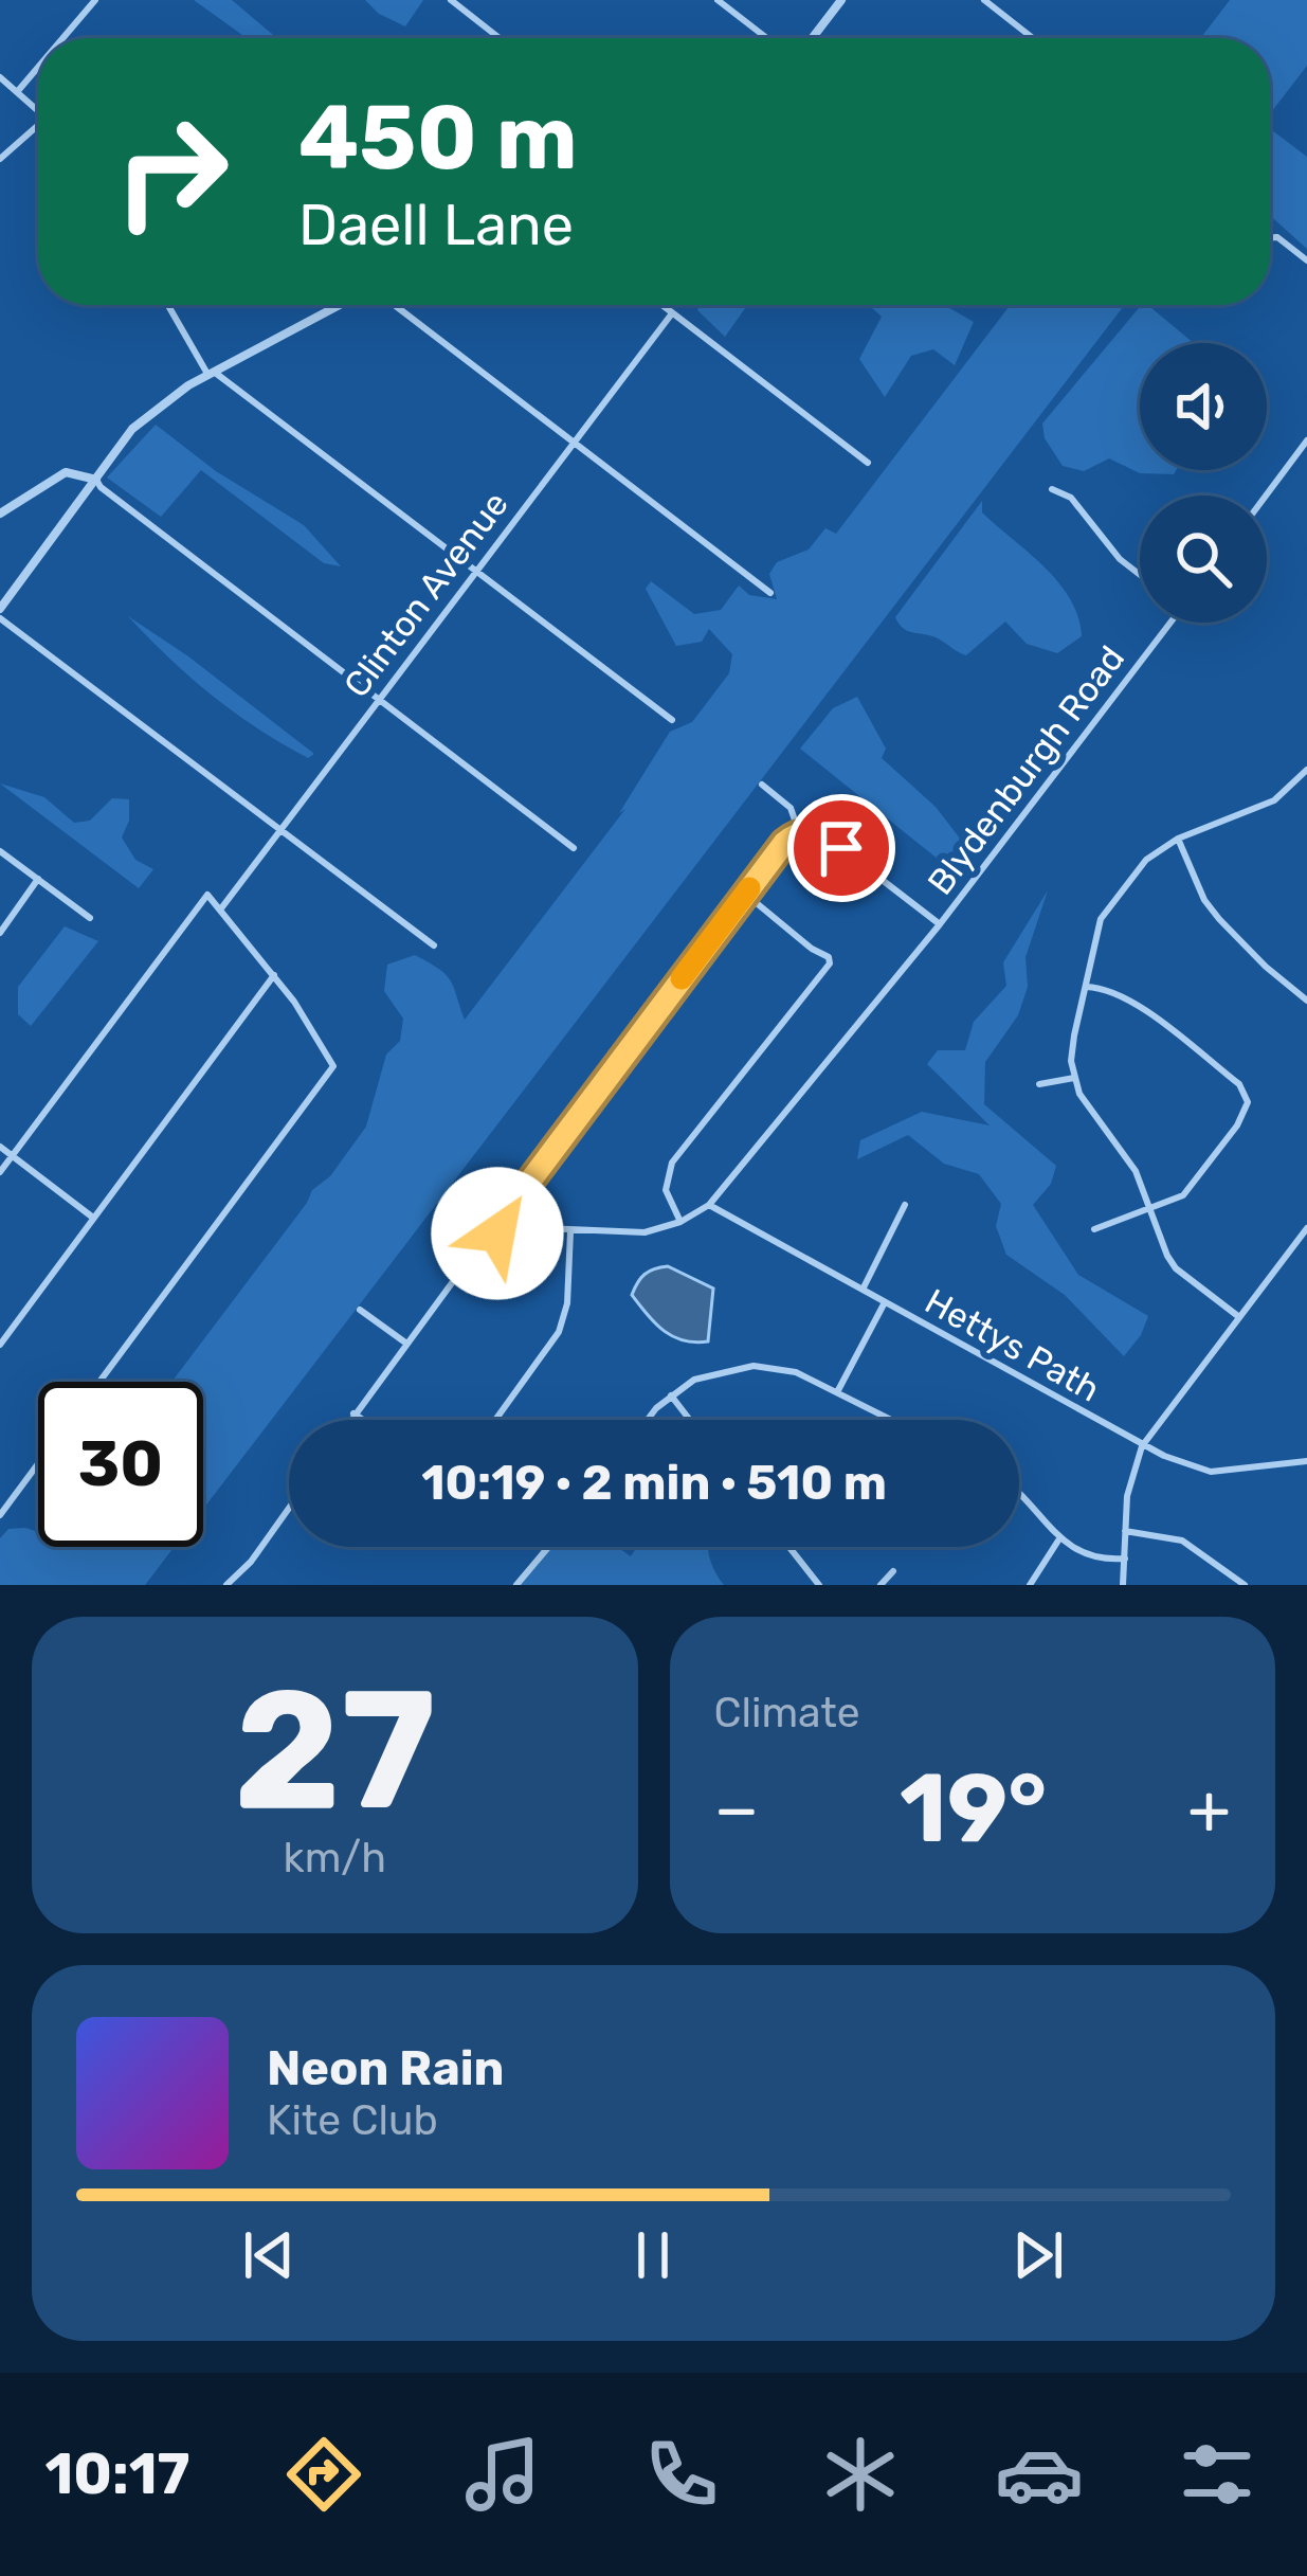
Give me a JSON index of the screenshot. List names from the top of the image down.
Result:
{
  "streets": {
    "street": ["Clinton Avenue", "Blydenburgh Road", "Hettys Path"]
  },
  "crossings": [
    ["Blydenburgh Road", "Hettys Path"]
  ],
  "page": {
    "turn": ["450 m", "Daell Lane"],
    "limit": "30",
    "trip": "10:19 · 2 min · 510 m",
    "tile": [
      ["27", "km/h"],
      "Climate"
    ],
    "heat": ["−", "19°", "+"],
    "song": ["Neon Rain", "Kite Club"],
    "tabs": "10:17"
  }
}
